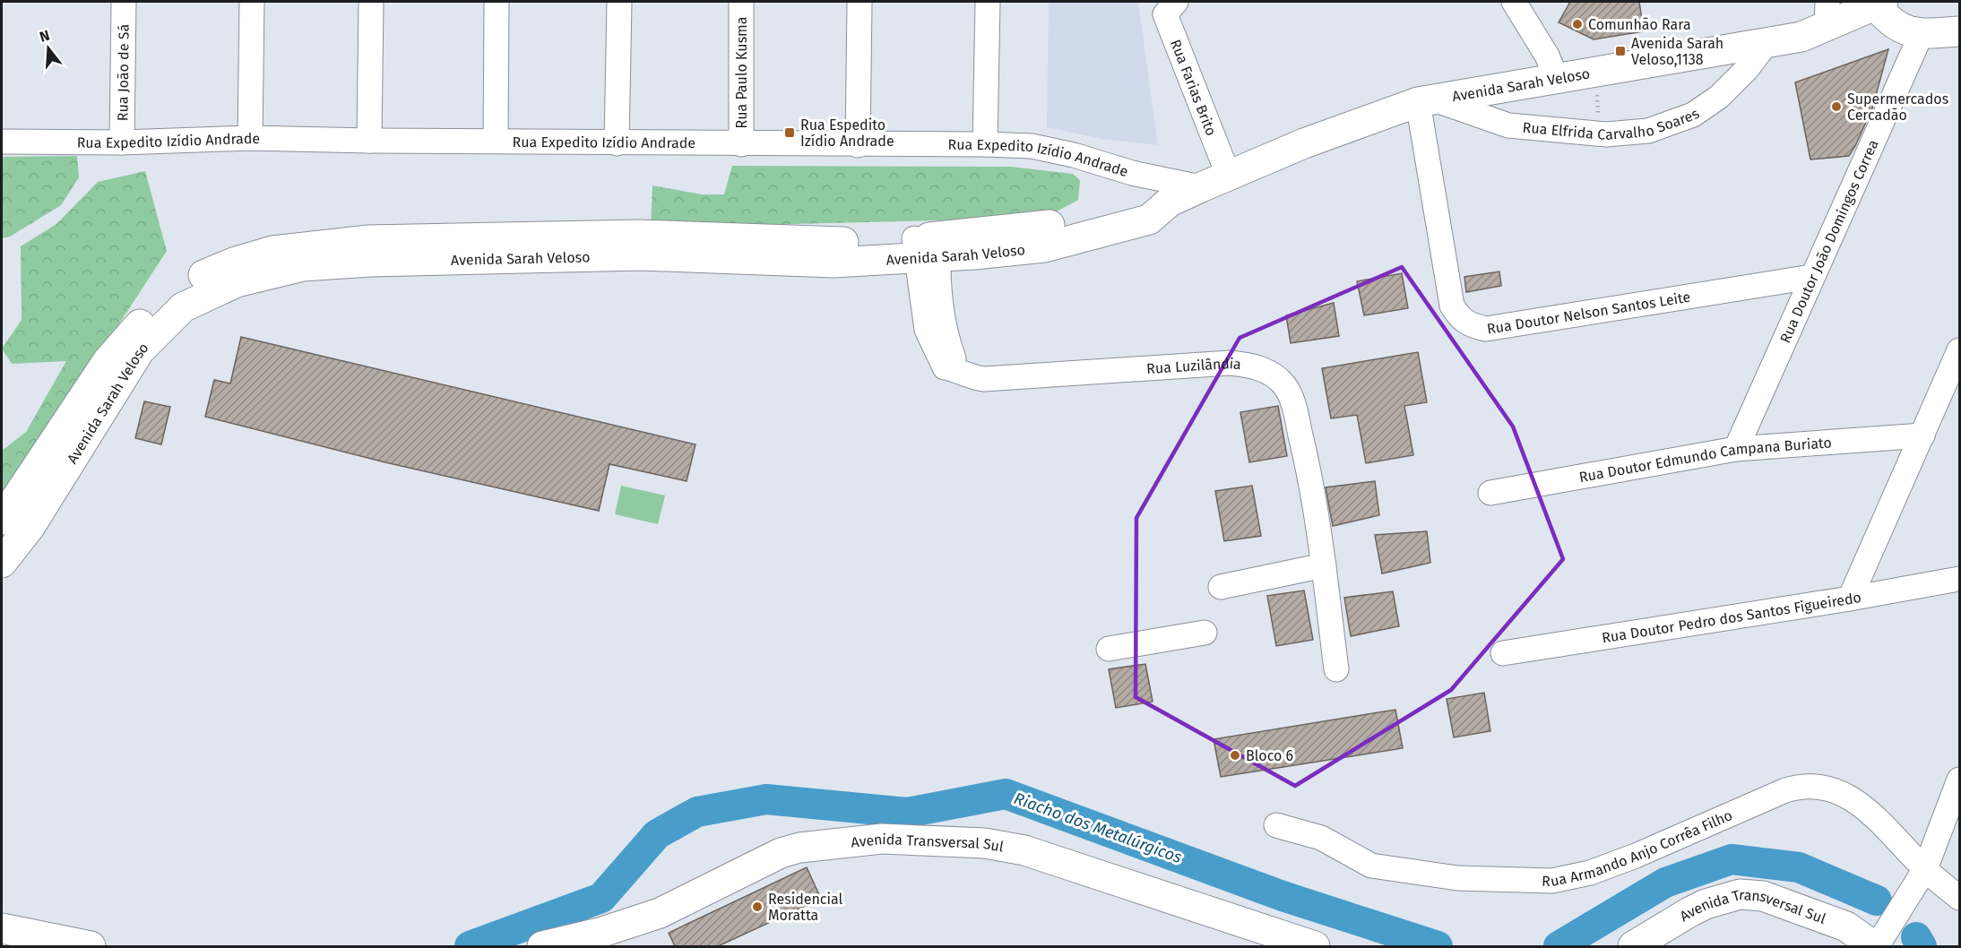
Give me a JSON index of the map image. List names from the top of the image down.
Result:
{
  "streets": {
    "main road": ["Avenida Sarah Veloso", "Avenida Transversal Sul"],
    "street": [
      "Rua João de Sá",
      "Rua Paulo Kusma",
      "Rua Farias Brito",
      "Rua Elfrida Carvalho Soares",
      "Rua Expedito Izídio Andrade",
      "Rua Doutor João Domingos Correa",
      "Rua Doutor Nelson Santos Leite",
      "Rua Luzilândia",
      "Rua Doutor Edmundo Campana Buriato",
      "Rua Doutor Pedro dos Santos Figueiredo",
      "Rua Armando Anjo Corrêa Filho"
    ]
  },
  "crossings": [
    ["Rua João de Sá", "Rua Expedito Izídio Andrade"],
    ["Rua Paulo Kusma", "Rua Expedito Izídio Andrade"],
    ["Avenida Sarah Veloso", "Rua Farias Brito"],
    ["Avenida Sarah Veloso", "Rua Elfrida Carvalho Soares"],
    ["Avenida Sarah Veloso", "Rua Expedito Izídio Andrade"],
    ["Avenida Sarah Veloso", "Rua Doutor Nelson Santos Leite"],
    ["Avenida Sarah Veloso", "Rua Luzilândia"],
    ["Rua Elfrida Carvalho Soares", "Rua Doutor Nelson Santos Leite"],
    ["Rua Doutor João Domingos Correa", "Rua Doutor Nelson Santos Leite"],
    ["Rua Doutor João Domingos Correa", "Rua Doutor Edmundo Campana Buriato"]
  ],
  "water": ["Riacho dos Metalúrgicos"],
  "places": {
    "other": [
      "Comunhão Rara",
      "Supermercados Cercadão",
      "Bloco 6",
      "Residencial Moratta"
    ],
    "transit": ["Avenida Sarah Veloso,1138", "Rua Espedito Izídio Andrade"]
  },
  "north": "top"
}
